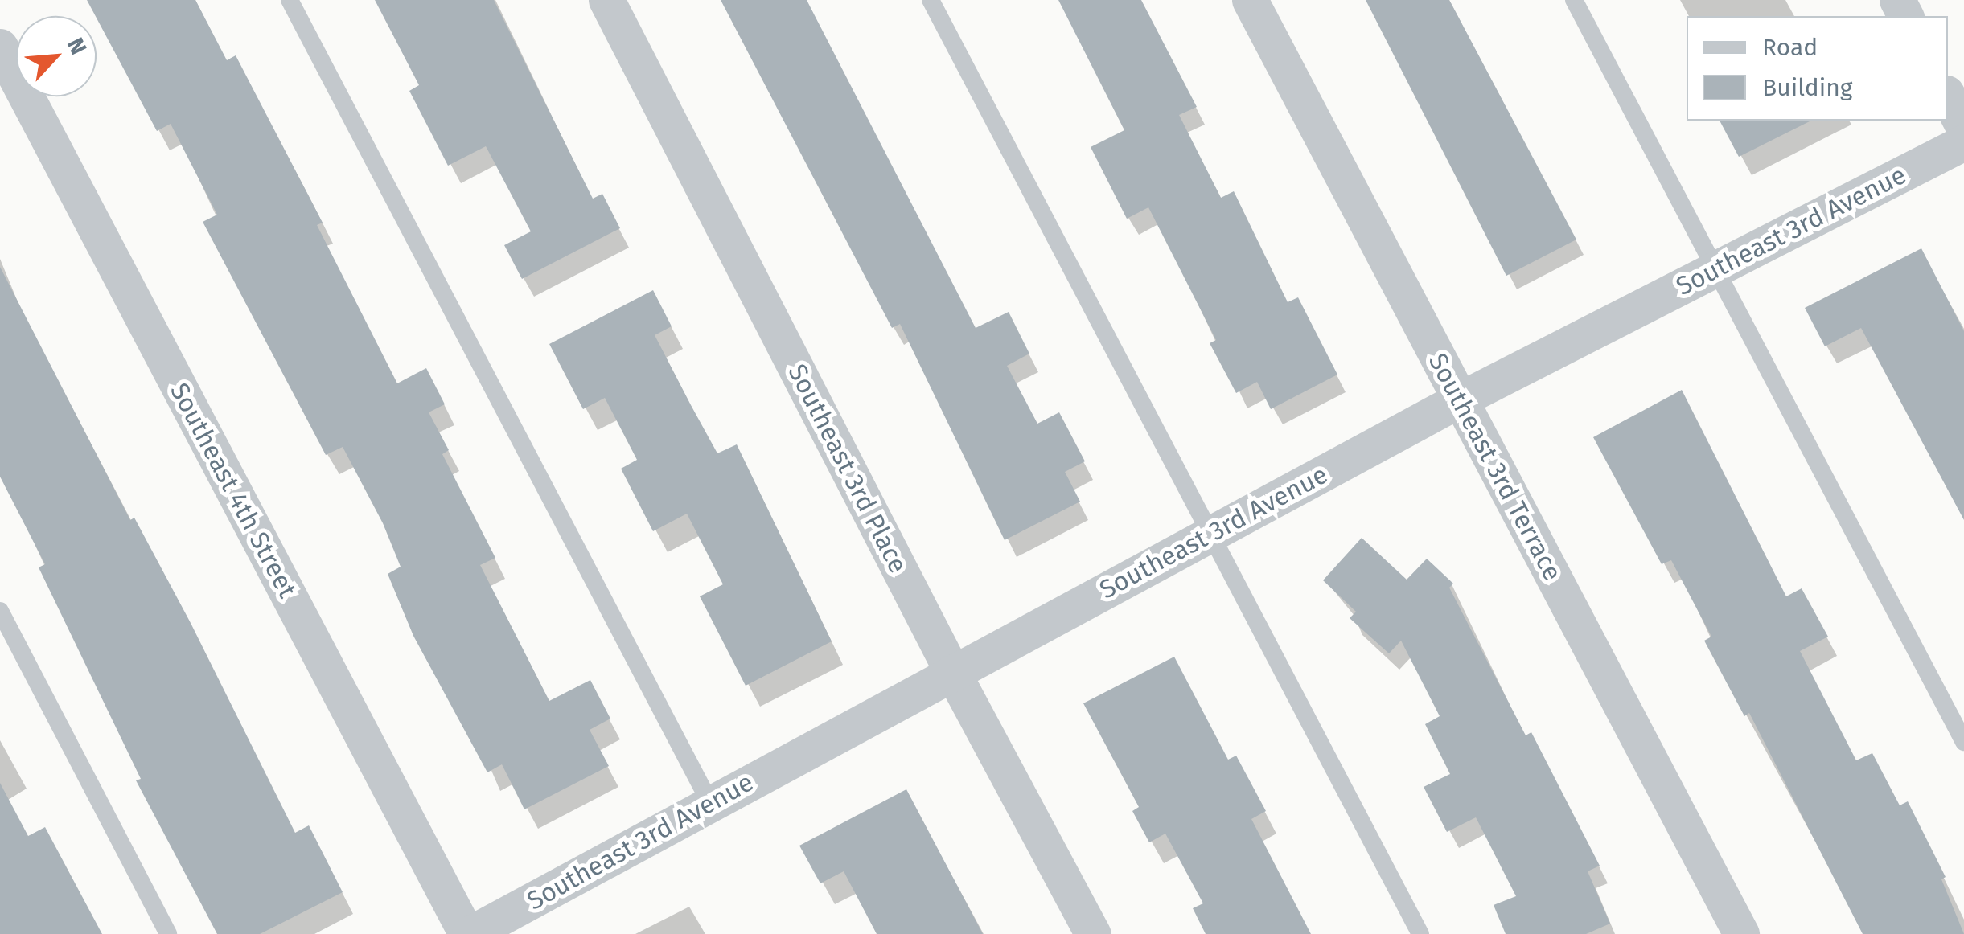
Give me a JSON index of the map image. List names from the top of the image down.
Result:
{
  "streets": {
    "street": [
      "Southeast 3rd Avenue",
      "Southeast 3rd Terrace",
      "Southeast 3rd Place",
      "Southeast 4th Street"
    ]
  },
  "crossings": [
    ["Southeast 3rd Avenue", "Southeast 3rd Terrace"],
    ["Southeast 3rd Avenue", "Southeast 3rd Place"],
    ["Southeast 3rd Avenue", "Southeast 4th Street"]
  ],
  "legend": ["Road", "Building"],
  "north": "top right"
}
